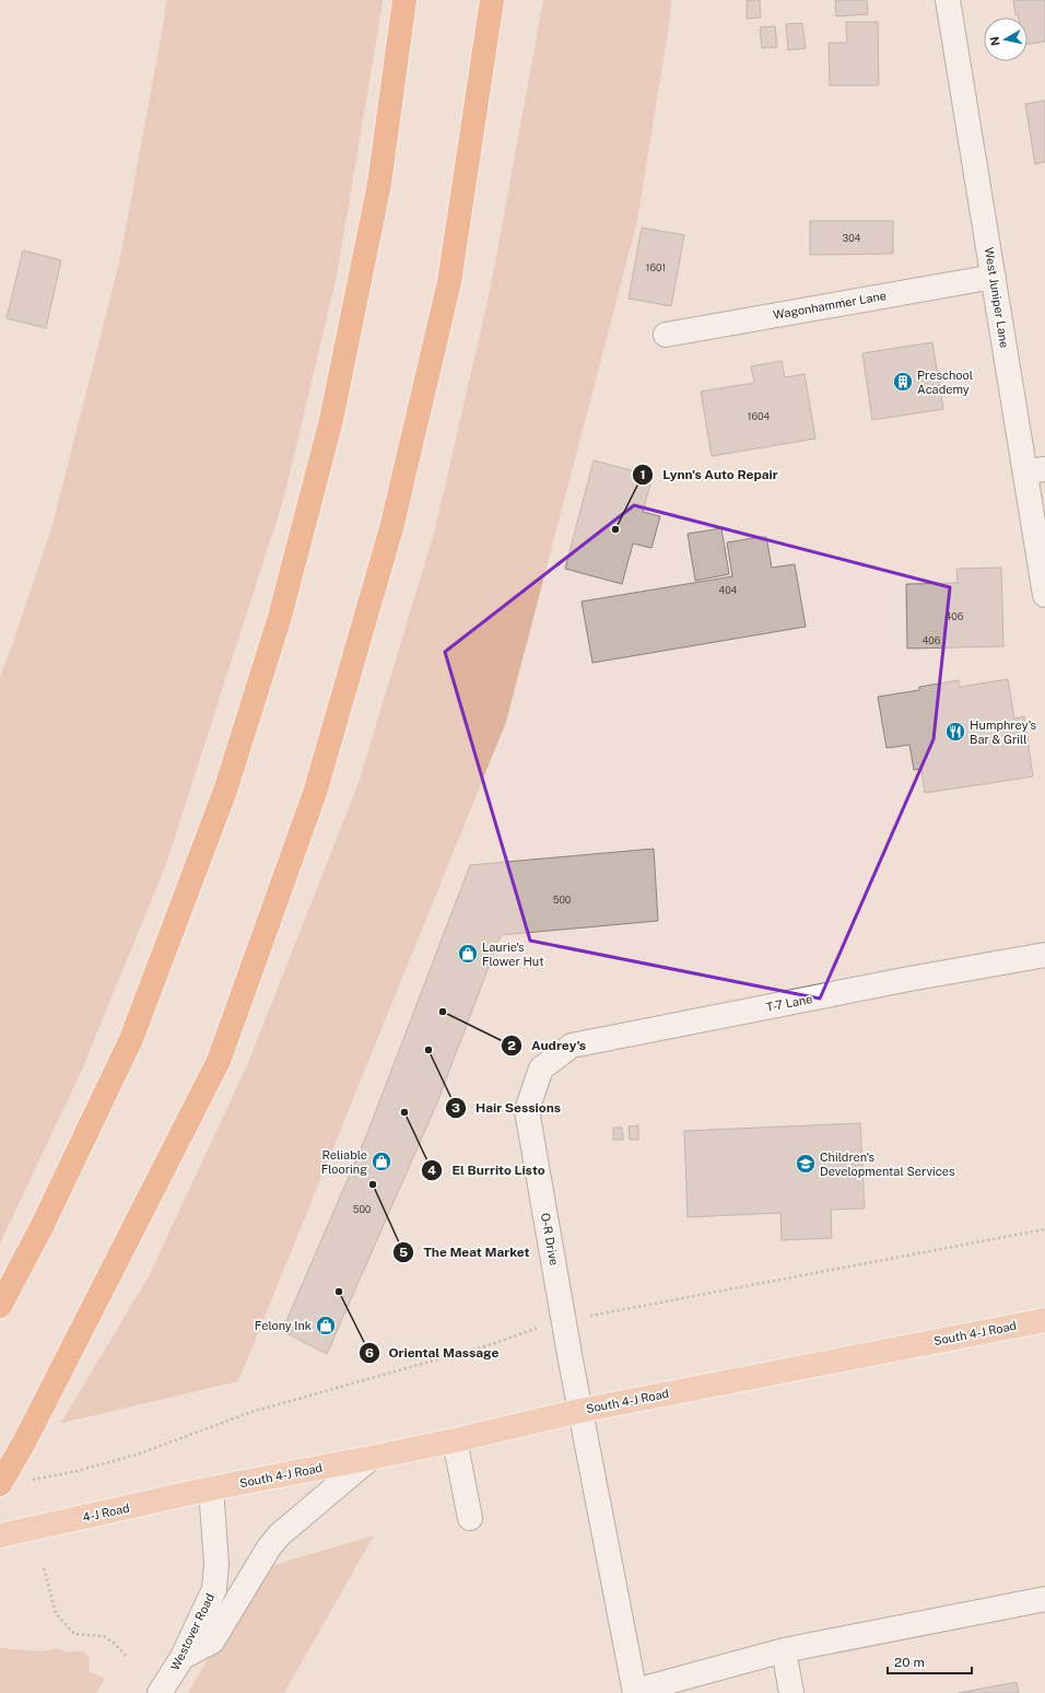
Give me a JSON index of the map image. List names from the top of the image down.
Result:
{
  "streets": {
    "main road": ["South 4-J Road", "4-J Road"],
    "street": [
      "West Juniper Lane",
      "Wagonhammer Lane",
      "T-7 Lane",
      "O-R Drive",
      "Westover Road"
    ]
  },
  "crossings": [
    ["West Juniper Lane", "Wagonhammer Lane"],
    ["T-7 Lane", "O-R Drive"],
    ["O-R Drive", "South 4-J Road"],
    ["South 4-J Road", "4-J Road"],
    ["South 4-J Road", "Westover Road"],
    ["4-J Road", "Westover Road"]
  ],
  "places": {
    "building": ["Preschool Academy"],
    "other": [
      "Lynn's Auto Repair",
      "Audrey's",
      "Hair Sessions",
      "El Burrito Listo",
      "The Meat Market",
      "Oriental Massage"
    ],
    "restaurant": ["Humphrey's Bar & Grill"],
    "shop": ["Laurie's Flower Hut", "Reliable Flooring", "Felony Ink"],
    "school or university": ["Children's Developmental Services"]
  },
  "house_numbers": [
    "304",
    "1601",
    "1604",
    "404",
    "406",
    "406",
    "500",
    "500"
  ],
  "scale_bar": "20 m",
  "north": "left"
}
